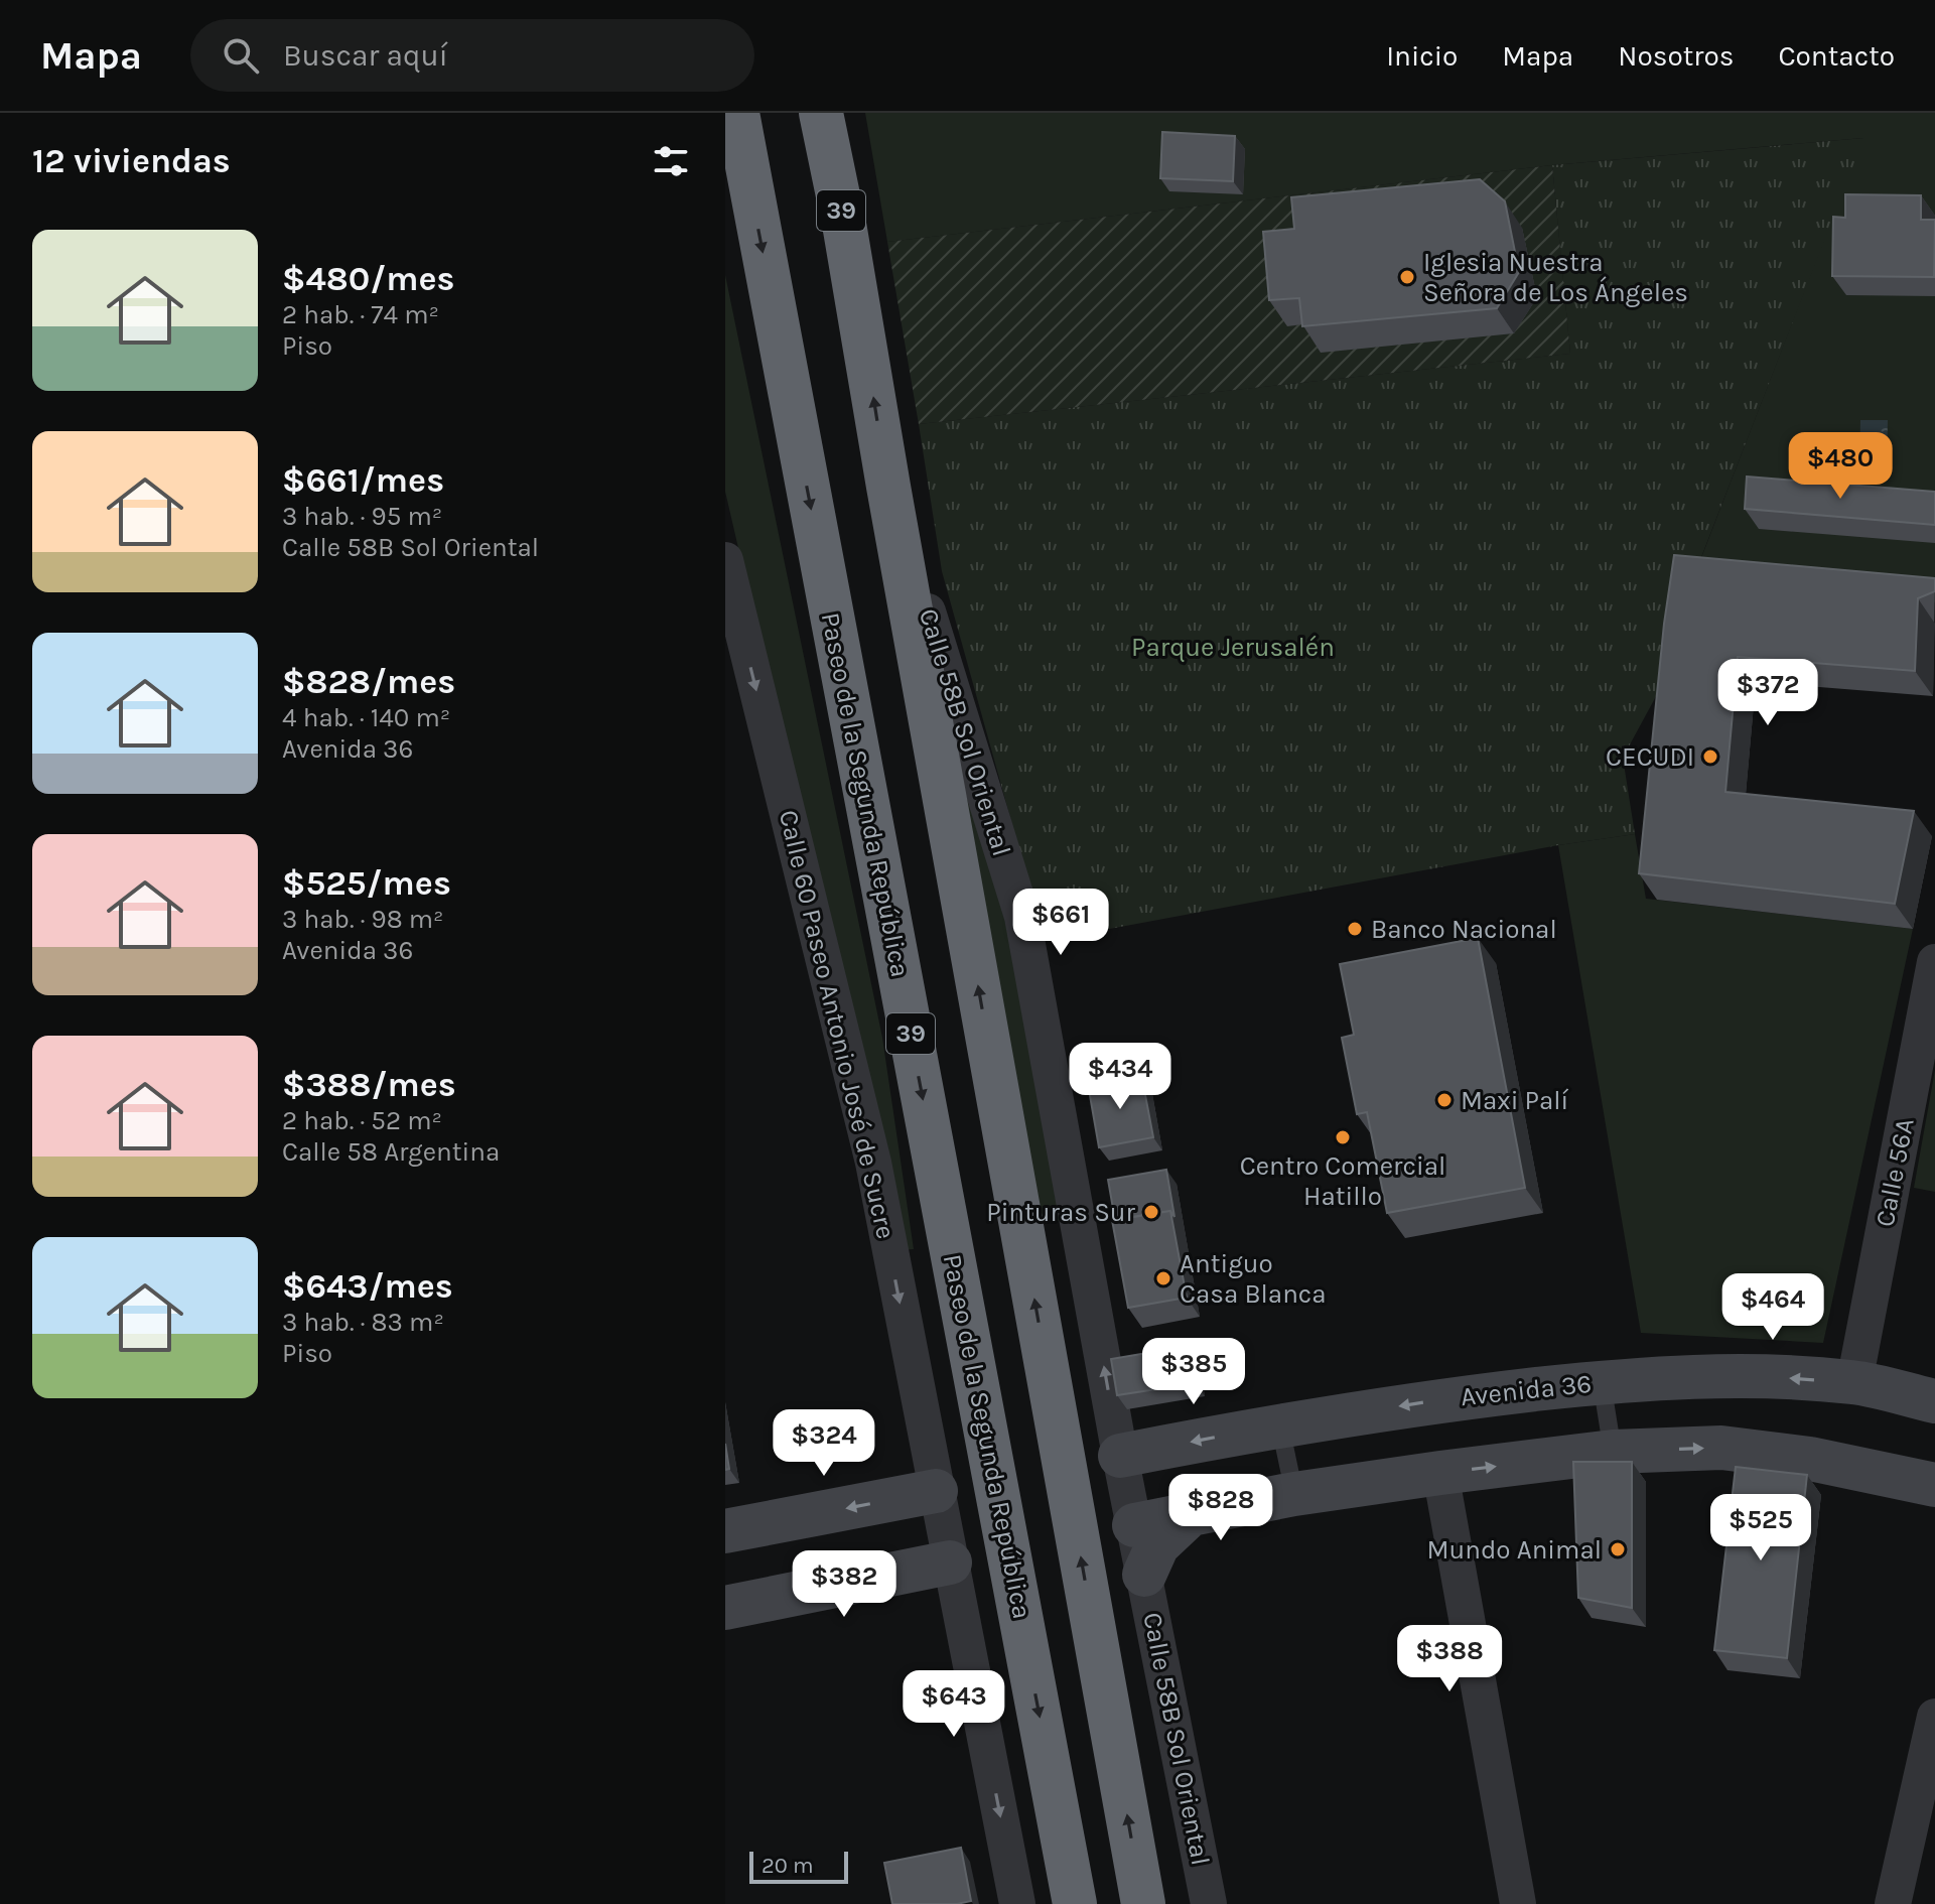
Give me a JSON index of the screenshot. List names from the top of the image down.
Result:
{
  "streets": {
    "highway": ["39", "Paseo de la Segunda República"],
    "street": [
      "Calle 58B Sol Oriental",
      "Calle 60 Paseo Antonio José de Sucre",
      "Calle 56A",
      "Avenida 36"
    ]
  },
  "crossings": [
    ["39", "Calle 58B Sol Oriental"],
    ["39", "Paseo de la Segunda República"],
    ["Calle 58B Sol Oriental", "Avenida 36"],
    ["Calle 56A", "Avenida 36"]
  ],
  "one_way": ["Calle 58B Sol Oriental", "Calle 60 Paseo Antonio José de Sucre"],
  "parks": ["Parque Jerusalén"],
  "places": [
    "Iglesia Nuestra Señora de Los Ángeles",
    "CECUDI",
    "Banco Nacional",
    "Maxi Palí",
    "Centro Comercial Hatillo",
    "Pinturas Sur",
    "Antiguo Casa Blanca",
    "Mundo Animal"
  ],
  "scale_bar": "20 m",
  "page": {
    "header": "Mapa",
    "search": "Buscar aquí",
    "nav": [
      "Inicio",
      "Mapa",
      "Nosotros",
      "Contacto"
    ],
    "heading": "12 viviendas",
    "list": [
      {
        "name": "$480/mes",
        "note": "2 hab. · 74 m² · Piso"
      },
      {
        "name": "$661/mes",
        "note": "3 hab. · 95 m² · Calle 58B Sol Oriental"
      },
      {
        "name": "$828/mes",
        "note": "4 hab. · 140 m² · Avenida 36"
      },
      {
        "name": "$525/mes",
        "note": "3 hab. · 98 m² · Avenida 36"
      },
      {
        "name": "$388/mes",
        "note": "2 hab. · 52 m² · Calle 58 Argentina"
      },
      {
        "name": "$643/mes",
        "note": "3 hab. · 83 m² · Piso"
      }
    ],
    "price": [
      "$480",
      "$372",
      "$661",
      "$434",
      "$464",
      "$385",
      "$324",
      "$828",
      "$525",
      "$382",
      "$388",
      "$643"
    ],
    "scale": "20 m"
  }
}
